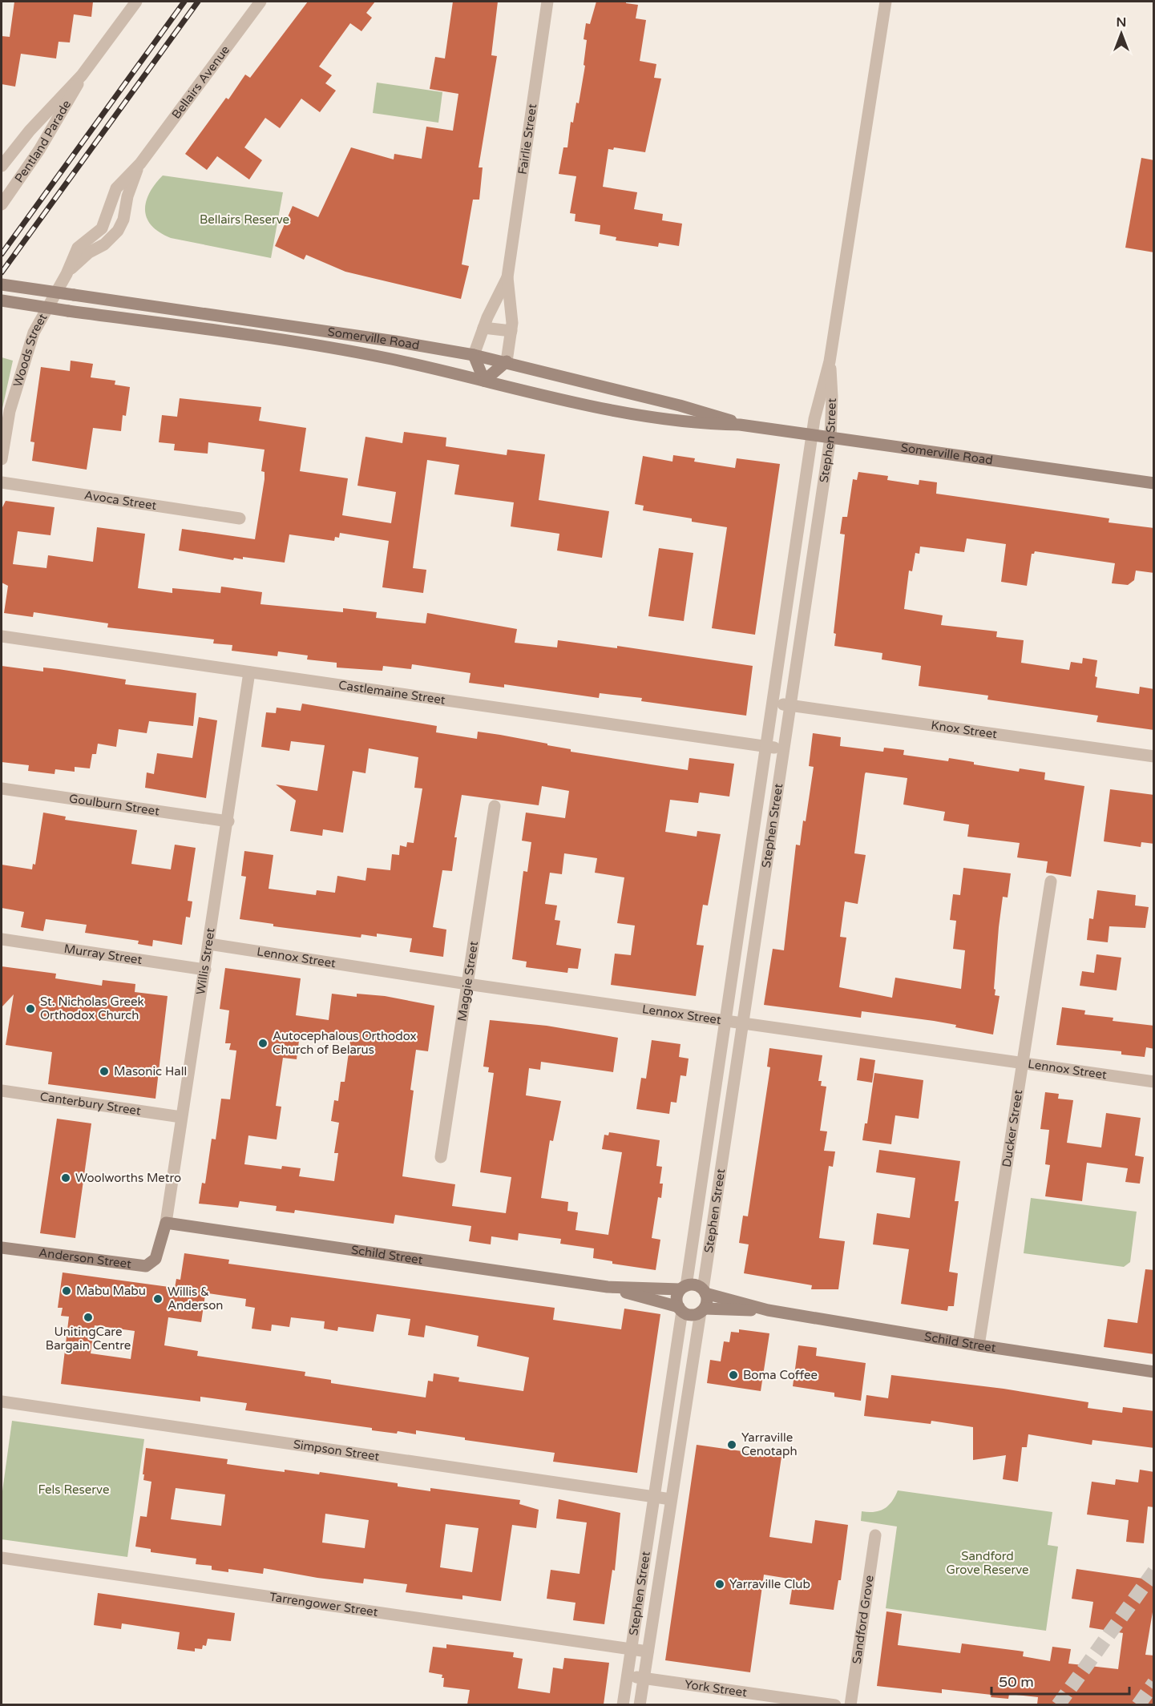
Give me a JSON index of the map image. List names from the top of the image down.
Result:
{
  "streets": {
    "main road": [
      "Somerville Road",
      "Willis Street",
      "Schild Street",
      "Anderson Street"
    ],
    "street": [
      "Bellairs Avenue",
      "Fairlie Street",
      "Pentland Parade",
      "Woods Street",
      "Stephen Street",
      "Avoca Street",
      "Castlemaine Street",
      "Knox Street",
      "Goulburn Street",
      "Murray Street",
      "Lennox Street",
      "Maggie Street",
      "Canterbury Street",
      "Ducker Street",
      "Simpson Street",
      "Tarrengower Street",
      "Sandford Grove",
      "York Street"
    ]
  },
  "crossings": [
    ["Bellairs Avenue", "Woods Street"],
    ["Fairlie Street", "Somerville Road"],
    ["Somerville Road", "Stephen Street"],
    ["Stephen Street", "Castlemaine Street"],
    ["Stephen Street", "Knox Street"],
    ["Stephen Street", "Lennox Street"],
    ["Stephen Street", "Schild Street"],
    ["Stephen Street", "Simpson Street"],
    ["Stephen Street", "Tarrengower Street"],
    ["Stephen Street", "York Street"],
    ["Castlemaine Street", "Willis Street"],
    ["Goulburn Street", "Willis Street"],
    ["Murray Street", "Willis Street"],
    ["Lennox Street", "Willis Street"],
    ["Lennox Street", "Maggie Street"],
    ["Lennox Street", "Ducker Street"],
    ["Willis Street", "Canterbury Street"],
    ["Willis Street", "Schild Street"],
    ["Willis Street", "Anderson Street"],
    ["Ducker Street", "Schild Street"]
  ],
  "parks": ["Bellairs Reserve", "Fels Reserve", "Sandford Grove Reserve"],
  "places": [
    "St. Nicholas Greek Orthodox Church",
    "Autocephalous Orthodox Church of Belarus",
    "Masonic Hall",
    "Woolworths Metro",
    "Mabu Mabu",
    "Willis & Anderson",
    "UnitingCare Bargain Centre",
    "Boma Coffee",
    "Yarraville Cenotaph",
    "Yarraville Club"
  ],
  "scale_bar": "50 m",
  "north": "top"
}
